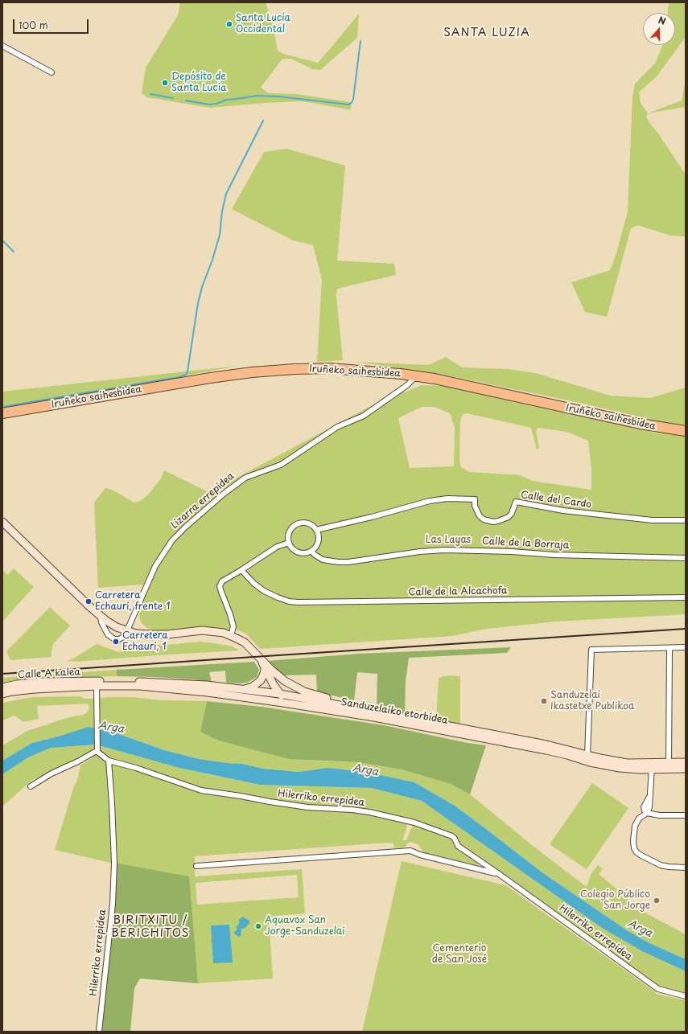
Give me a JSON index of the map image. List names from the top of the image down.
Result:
{
  "streets": {
    "highway": ["Iruñeko saihesbidea"],
    "main road": ["Calle A kalea", "Sanduzelaiko etorbidea"],
    "street": [
      "Calle del Cardo",
      "Lizarra errepidea",
      "Calle de la Borraja",
      "Calle de la Alcachofa",
      "Hilerriko errepidea"
    ]
  },
  "crossings": [
    ["Iruñeko saihesbidea", "Lizarra errepidea"],
    ["Calle del Cardo", "Calle de la Borraja"],
    ["Calle A kalea", "Sanduzelaiko etorbidea"]
  ],
  "districts": ["SANTA LUZIA", "BIRITXITU / BERICHITOS"],
  "water": ["Arga"],
  "parks": ["Las Layas", "Cementerio de San José"],
  "places": [
    "Santa Lucía Occidental",
    "Depósito de Santa Lucia",
    "Carretera Echauri, frente 1",
    "Carretera Echauri, 1",
    "Sanduzelai Ikastetxe Publikoa",
    "Colegio Público San Jorge",
    "Aquavox San Jorge-Sanduzelai"
  ],
  "scale_bar": "100 m",
  "north": "top"
}
